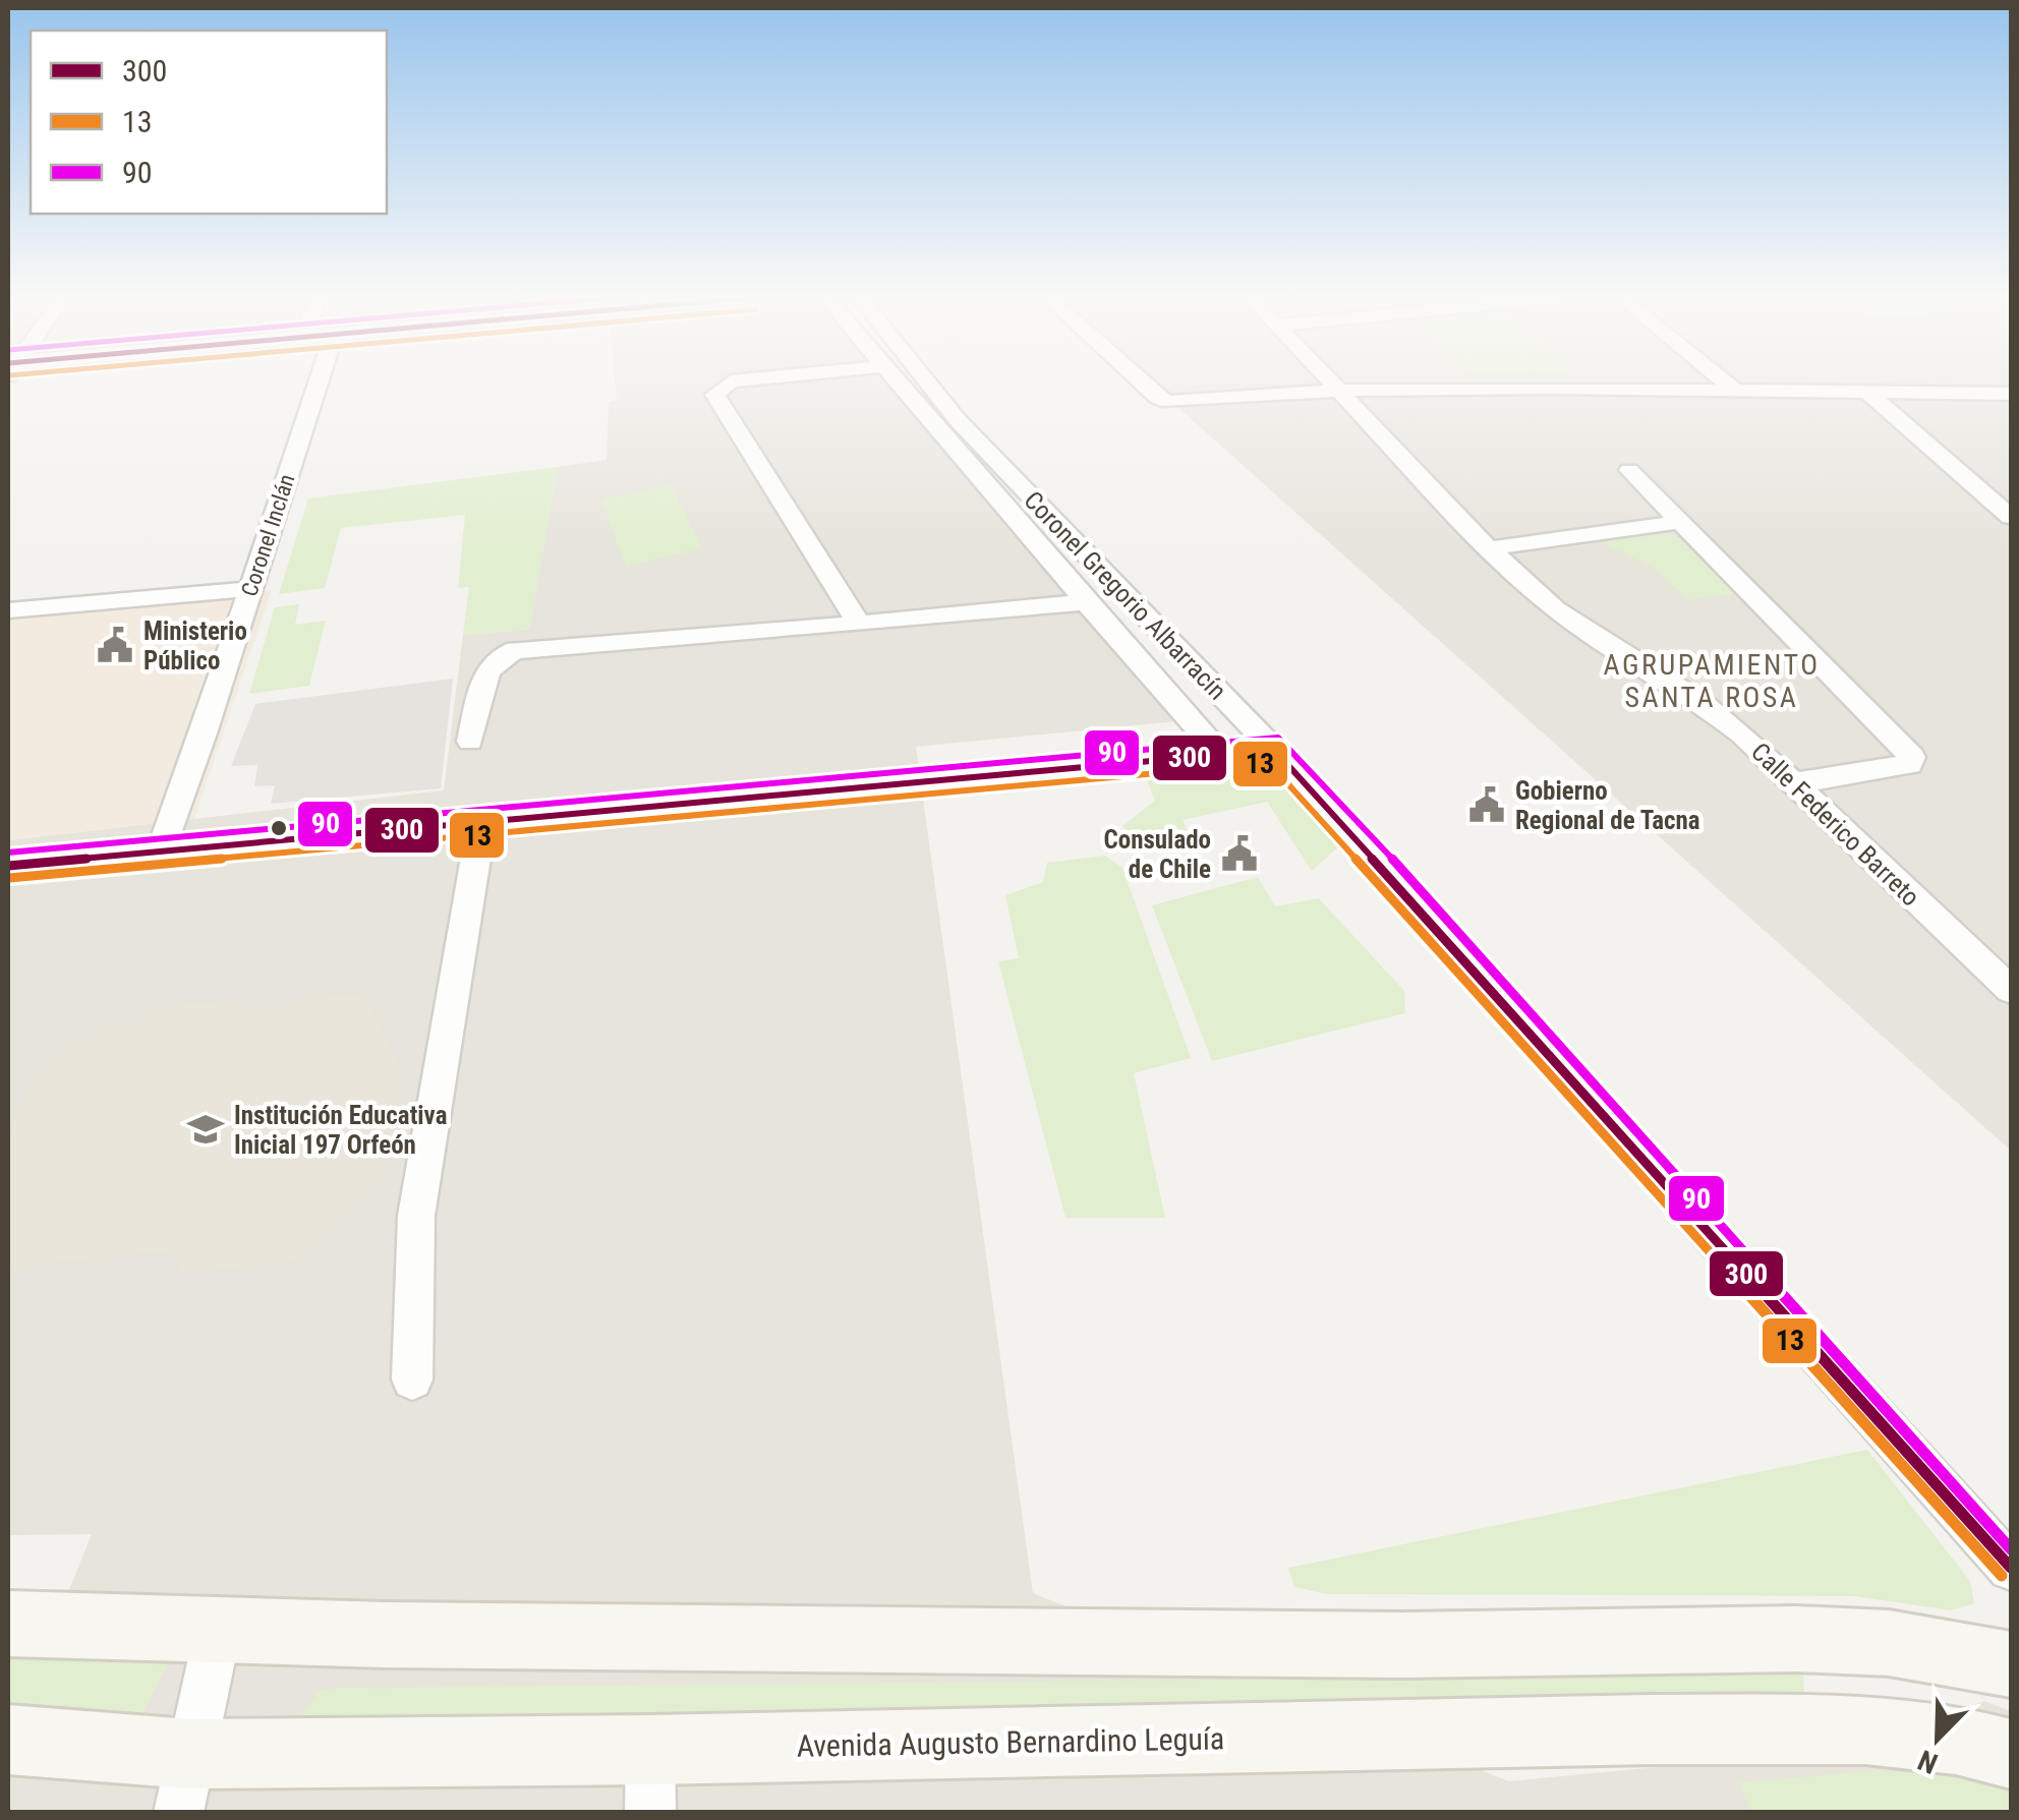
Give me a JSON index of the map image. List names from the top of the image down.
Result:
{
  "streets": {
    "main road": ["Avenida Augusto Bernardino Leguía"],
    "street": ["Coronel Inclán", "Coronel Gregorio Albarracín", "Calle Federico Barreto"]
  },
  "districts": ["AGRUPAMIENTO SANTA ROSA"],
  "places": {
    "public building": ["Ministerio Público", "Gobierno Regional de Tacna", "Consulado de Chile"],
    "school or university": ["Institución Educativa Inicial 197 Orfeón"]
  },
  "lines": ["transit line 90", "transit line 300", "transit line 13"],
  "legend": ["300", "13", "90"],
  "north": "bottom left"
}
